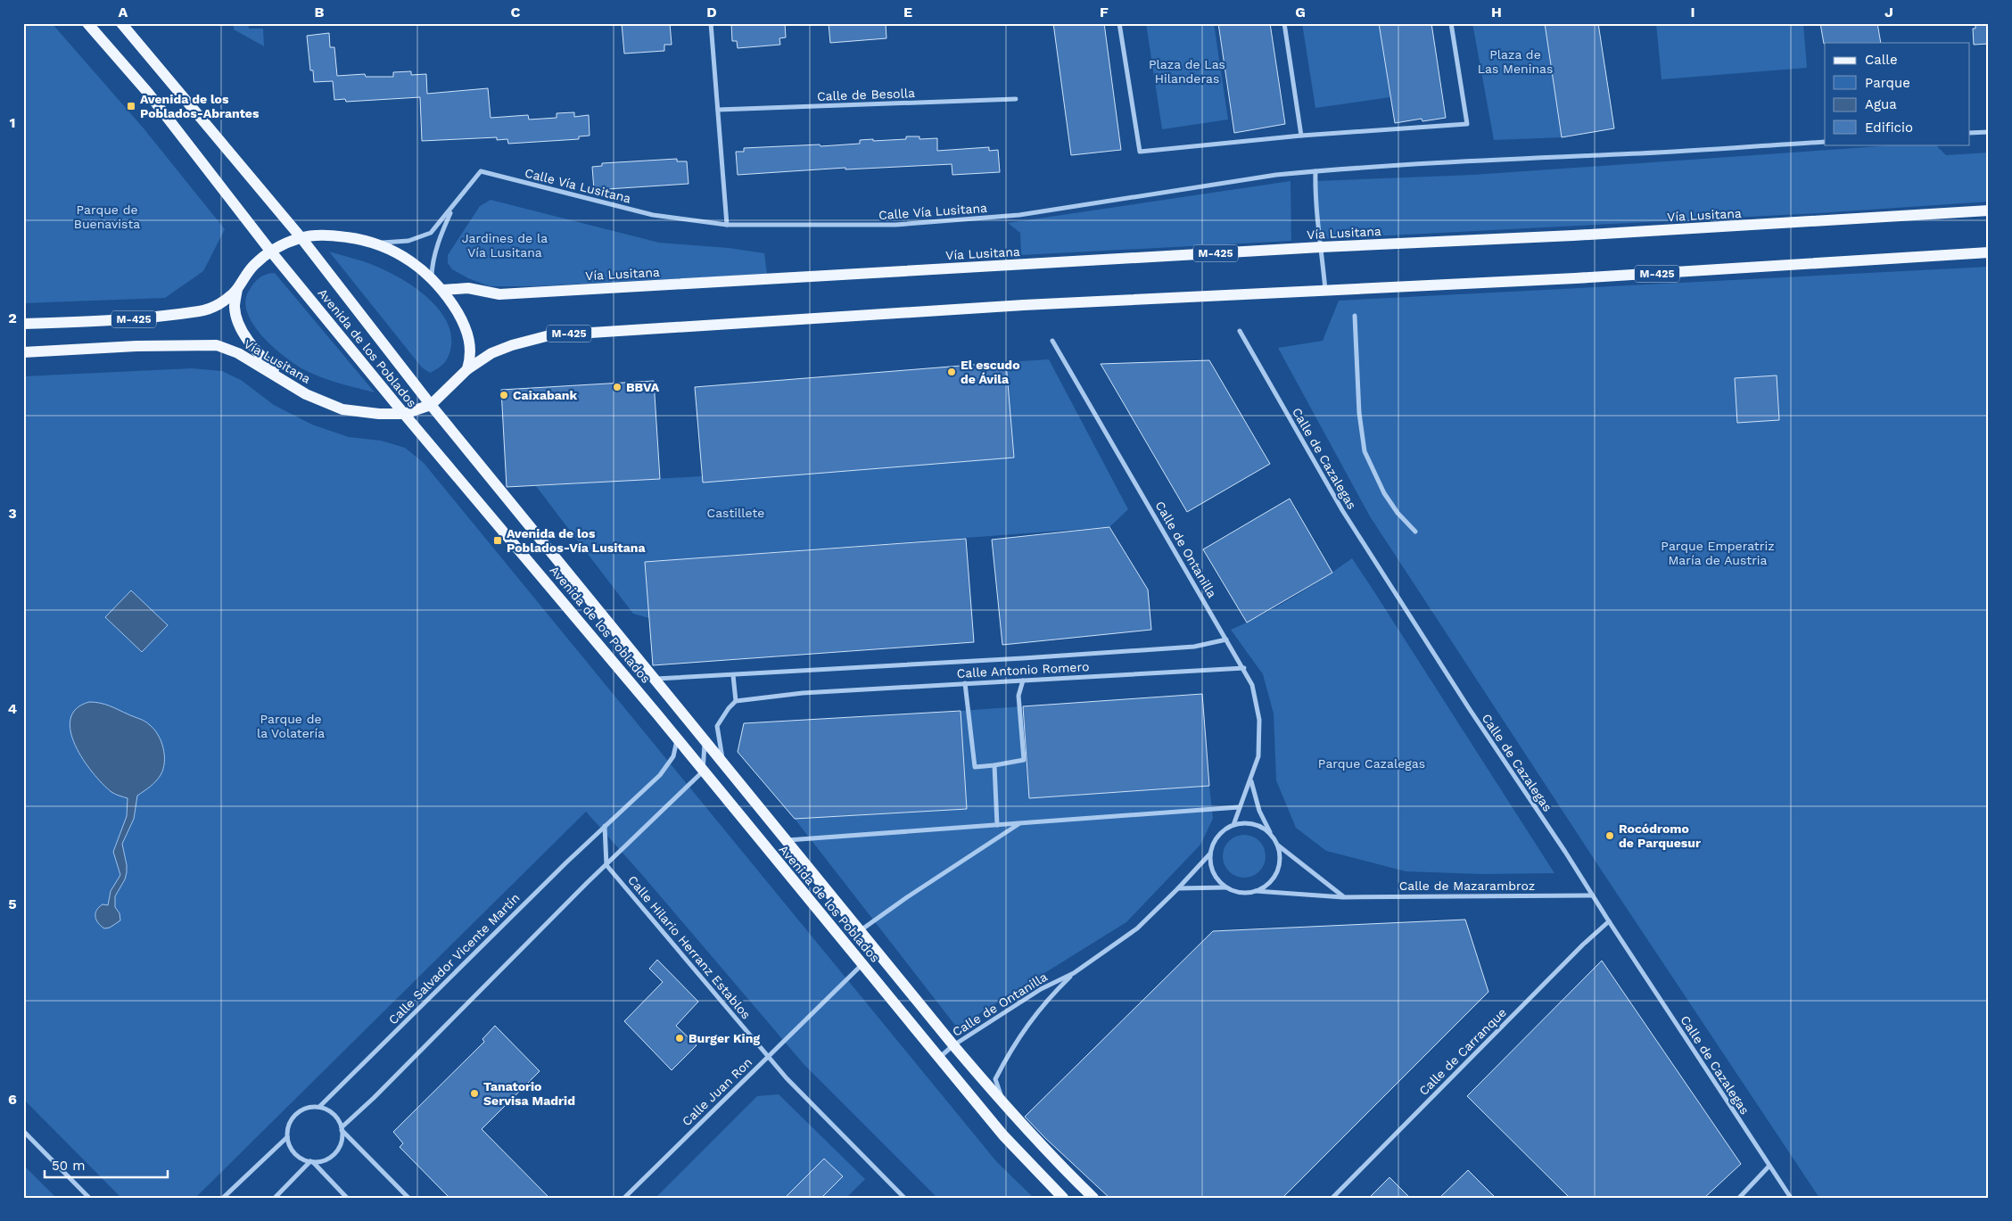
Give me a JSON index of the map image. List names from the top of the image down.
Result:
{
  "streets": {
    "main road": ["Vía Lusitana", "M-425", "Avenida de los Poblados"],
    "street": [
      "Calle de Besolla",
      "Calle Vía Lusitana",
      "Calle de Cazalegas",
      "Calle de Ontanilla",
      "Calle Antonio Romero",
      "Calle de Mazarambroz",
      "Calle Hilario Herranz Establos",
      "Calle Salvador Vicente Martín",
      "Calle de Carranque",
      "Calle Juan Ron"
    ]
  },
  "crossings": [
    ["Vía Lusitana", "M-425"],
    ["Vía Lusitana", "Avenida de los Poblados"],
    ["M-425", "Avenida de los Poblados"],
    ["Avenida de los Poblados", "Calle de Ontanilla"],
    ["Avenida de los Poblados", "Calle Antonio Romero"],
    ["Avenida de los Poblados", "Calle Salvador Vicente Martín"],
    ["Avenida de los Poblados", "Calle Juan Ron"],
    ["Calle de Cazalegas", "Calle de Mazarambroz"],
    ["Calle de Cazalegas", "Calle de Carranque"],
    ["Calle de Ontanilla", "Calle Antonio Romero"],
    ["Calle de Ontanilla", "Calle de Mazarambroz"],
    ["Calle Hilario Herranz Establos", "Calle Juan Ron"]
  ],
  "parks": [
    "Plaza de Las Meninas",
    "Plaza de Las Hilanderas",
    "Parque de Buenavista",
    "Jardines de la Vía Lusitana",
    "Castillete",
    "Parque Emperatriz María de Austria",
    "Parque de la Volatería",
    "Parque Cazalegas"
  ],
  "places": {
    "transit": ["Avenida de los Poblados-Abrantes", "Avenida de los Poblados-Vía Lusitana"],
    "other": [
      "El escudo de Ávila",
      "BBVA",
      "Caixabank",
      "Rocódromo de Parquesur",
      "Burger King",
      "Tanatorio Servisa Madrid"
    ]
  },
  "legend": [
    "Calle",
    "Parque",
    "Agua",
    "Edificio"
  ],
  "scale_bar": "50 m",
  "grid": {
    "columns": [
      "A",
      "B",
      "C",
      "D",
      "E",
      "F",
      "G",
      "H",
      "I",
      "J"
    ],
    "rows": [
      "1",
      "2",
      "3",
      "4",
      "5",
      "6"
    ]
  }
}
